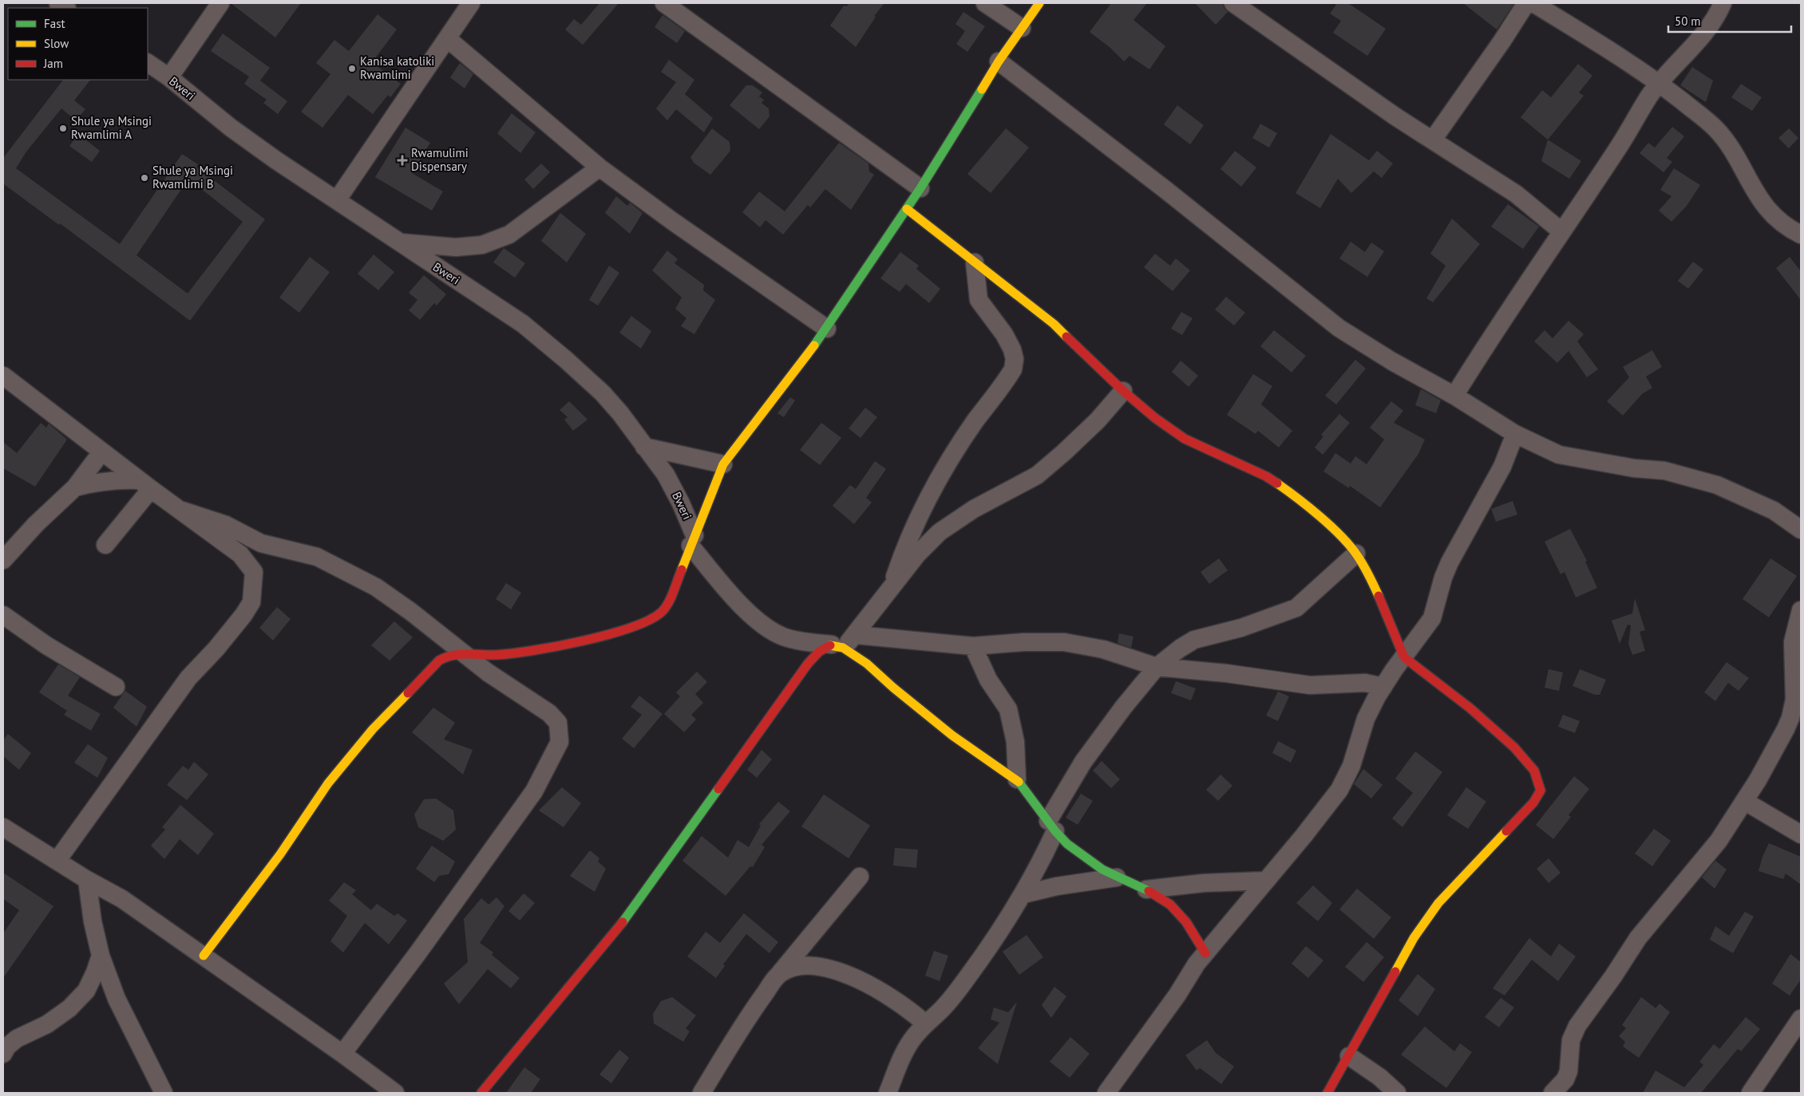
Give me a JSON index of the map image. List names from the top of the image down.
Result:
{
  "streets": {
    "street": ["Bweri"]
  },
  "places": {
    "other": ["Kanisa katoliki Rwamlimi", "Shule ya Msingi Rwamlimi A", "Shule ya Msingi Rwamlimi B"],
    "health": ["Rwamulimi Dispensary"]
  },
  "legend": ["Fast", "Slow", "Jam"],
  "scale_bar": "50 m"
}
